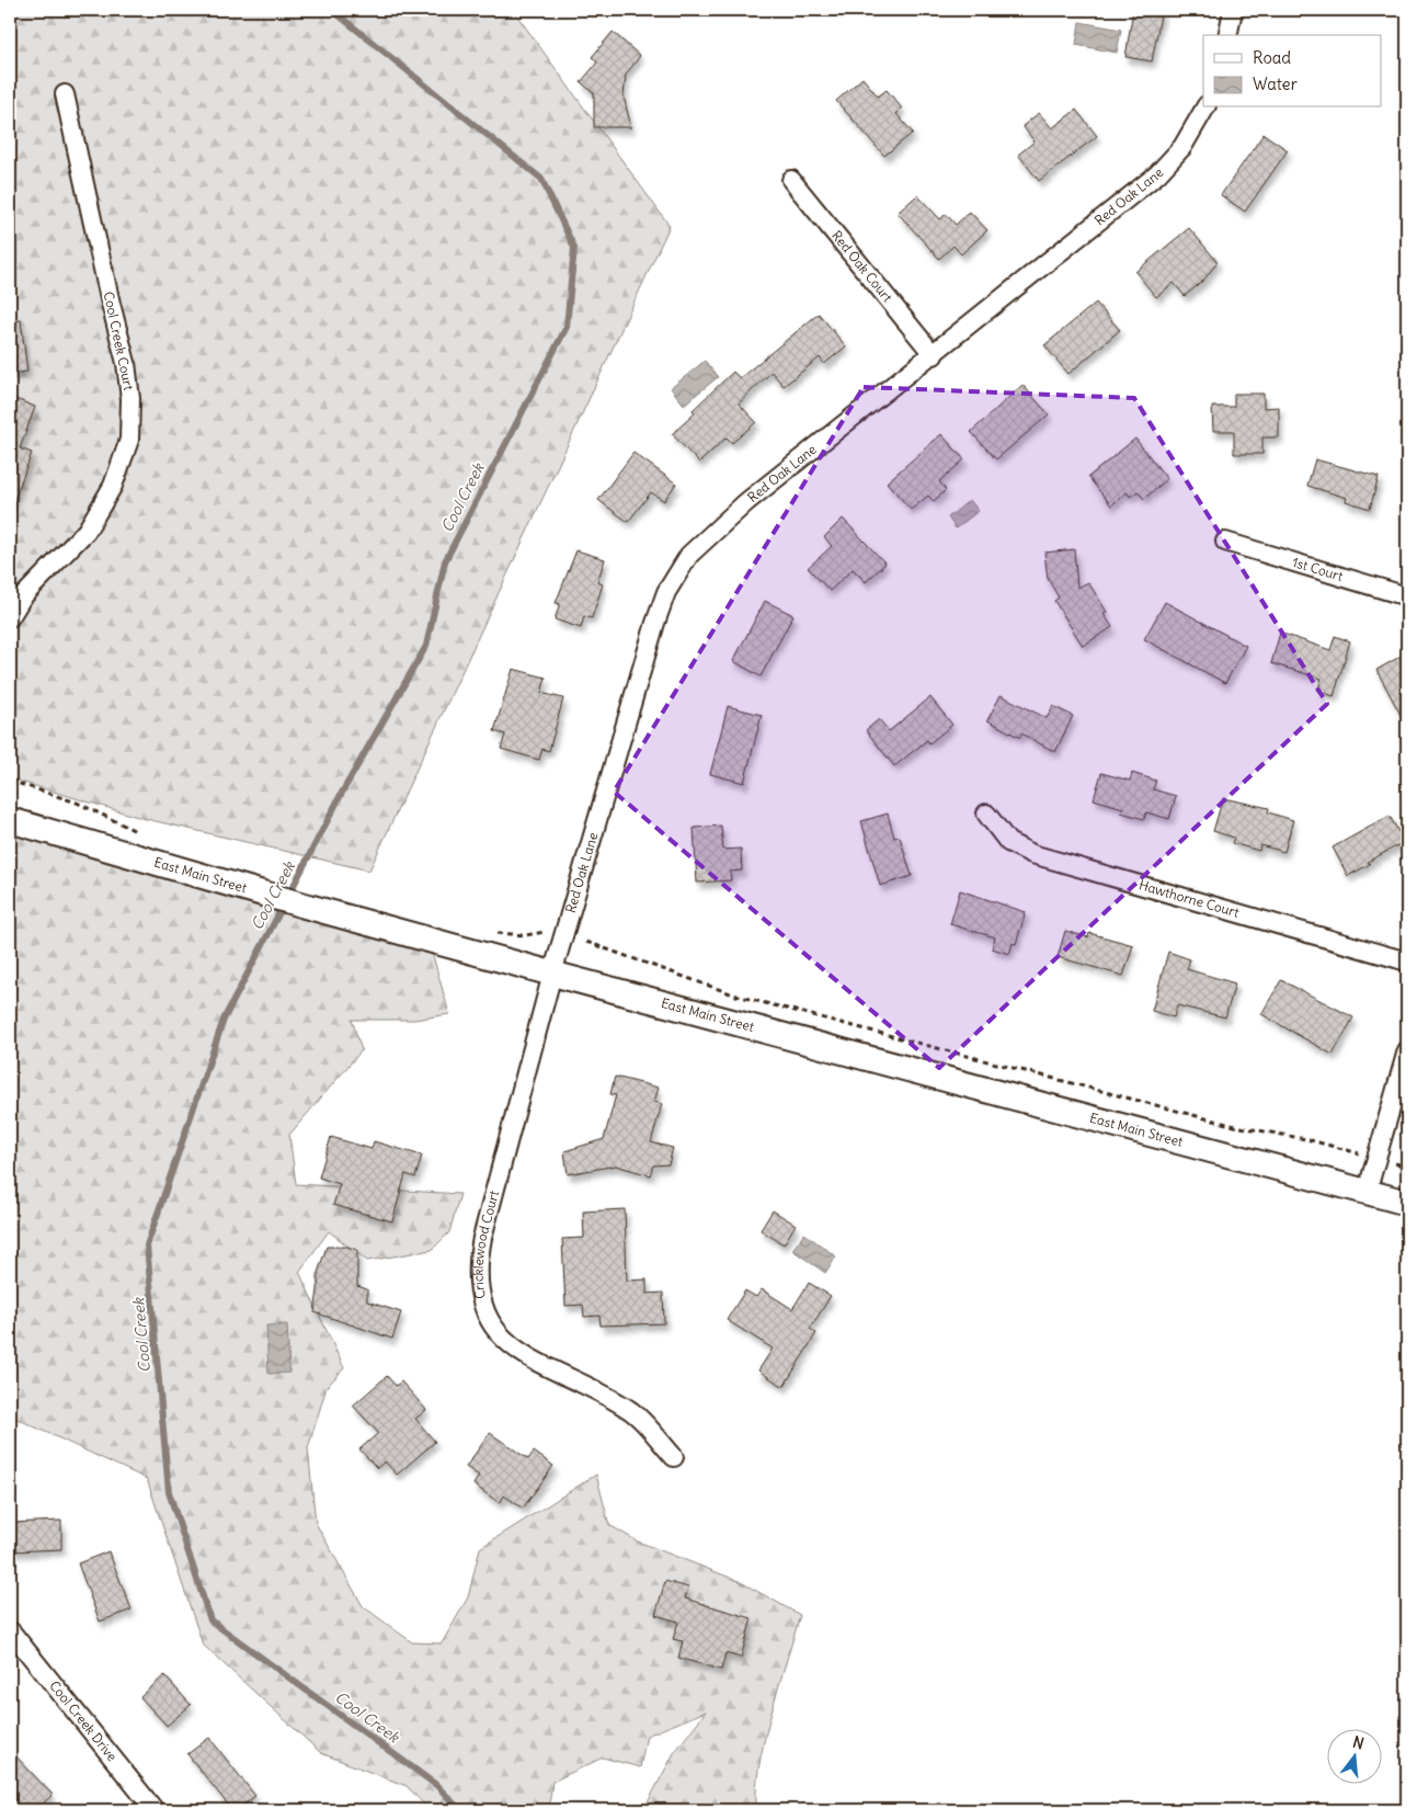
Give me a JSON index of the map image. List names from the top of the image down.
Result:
{
  "streets": {
    "main road": ["East Main Street"],
    "street": [
      "Red Oak Lane",
      "Red Oak Court",
      "Cool Creek Court",
      "1st Court",
      "Hawthorne Court",
      "Cricklewood Court",
      "Cool Creek Drive"
    ]
  },
  "crossings": [
    ["Red Oak Lane", "Red Oak Court"],
    ["Red Oak Lane", "East Main Street"],
    ["Red Oak Lane", "Cricklewood Court"],
    ["East Main Street", "Cricklewood Court"]
  ],
  "water": ["Cool Creek"],
  "legend": ["Road", "Water"],
  "north": "top"
}
